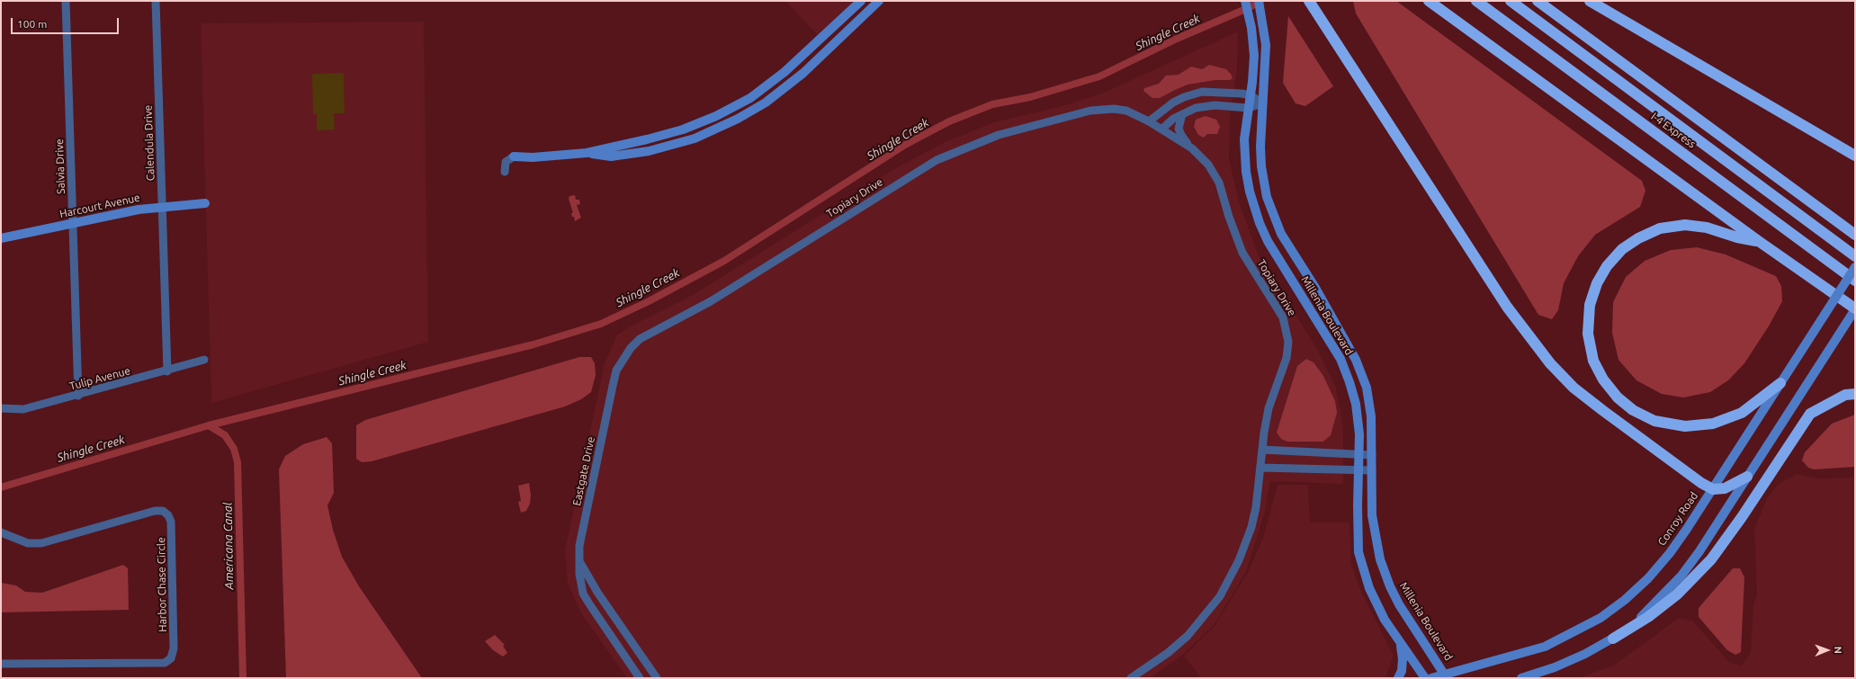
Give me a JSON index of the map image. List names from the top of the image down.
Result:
{
  "streets": {
    "highway": ["I-4 Express"],
    "street": [
      "Calendula Drive",
      "Salvia Drive",
      "Topiary Drive",
      "Harcourt Avenue",
      "Millenia Boulevard",
      "Tulip Avenue",
      "Eastgate Drive",
      "Conroy Road",
      "Harbor Chase Circle"
    ]
  },
  "crossings": [
    ["Calendula Drive", "Harcourt Avenue"],
    ["Calendula Drive", "Tulip Avenue"],
    ["Salvia Drive", "Harcourt Avenue"],
    ["Salvia Drive", "Tulip Avenue"],
    ["Topiary Drive", "Eastgate Drive"],
    ["Millenia Boulevard", "Conroy Road"]
  ],
  "water": ["Shingle Creek", "Americana Canal"],
  "scale_bar": "100 m",
  "north": "right"
}
